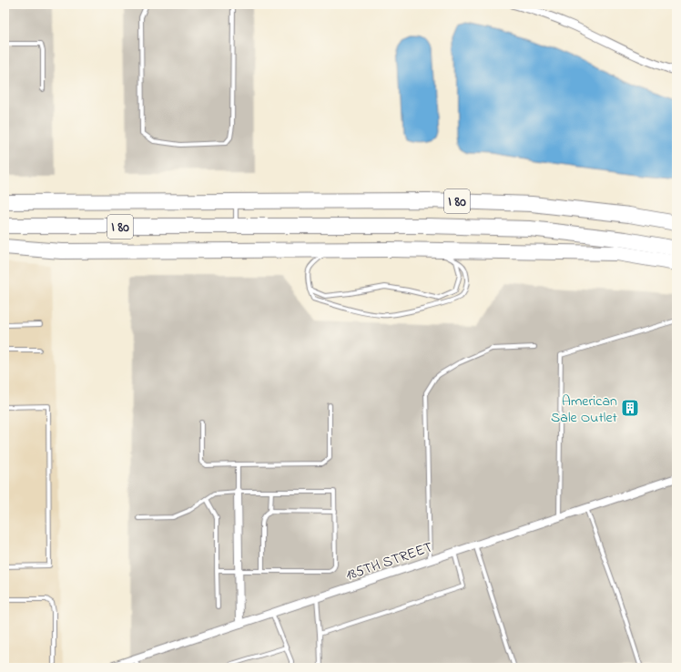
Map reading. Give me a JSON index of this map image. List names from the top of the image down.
{
  "streets": {
    "highway": ["I 80"],
    "street": ["185TH STREET"]
  },
  "places": {
    "building": ["American Sale Outlet"]
  }
}
